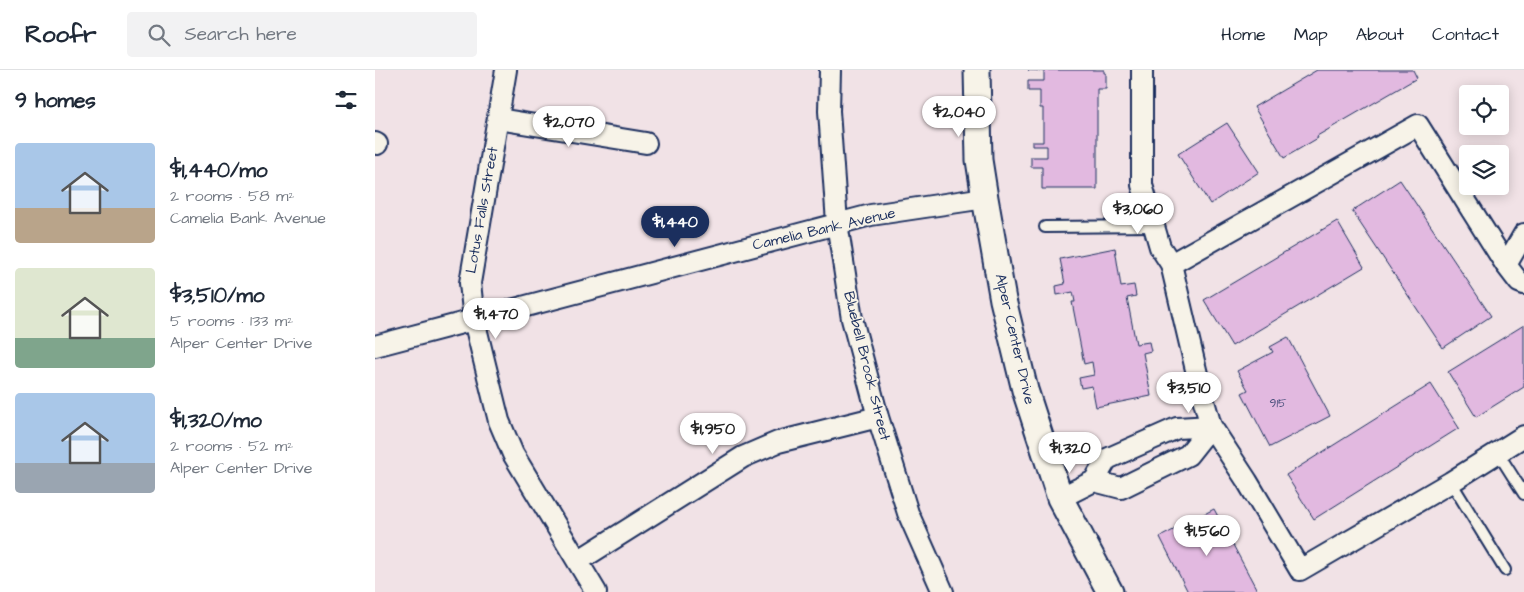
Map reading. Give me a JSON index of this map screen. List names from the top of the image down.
{
  "streets": {
    "street": [
      "Lotus Falls Street",
      "Camelia Bank Avenue",
      "Alper Center Drive",
      "Bluebell Brook Street"
    ]
  },
  "crossings": [
    ["Lotus Falls Street", "Camelia Bank Avenue"],
    ["Camelia Bank Avenue", "Alper Center Drive"],
    ["Camelia Bank Avenue", "Bluebell Brook Street"]
  ],
  "house_numbers": ["915"],
  "page": {
    "header": "Roofr",
    "search": "Search here",
    "nav": [
      "Home",
      "Map",
      "About",
      "Contact"
    ],
    "heading": "9 homes",
    "price": [
      "$2,040",
      "$2,070",
      "$3,060",
      "$1,440",
      "$1,470",
      "$3,510",
      "$1,950",
      "$1,320",
      "$1,560"
    ],
    "list": [
      {
        "name": "$1,440/mo",
        "note": "2 rooms · 58 m² · Camelia Bank Avenue"
      },
      {
        "name": "$3,510/mo",
        "note": "5 rooms · 133 m² · Alper Center Drive"
      },
      {
        "name": "$1,320/mo",
        "note": "2 rooms · 52 m² · Alper Center Drive"
      }
    ]
  }
}
